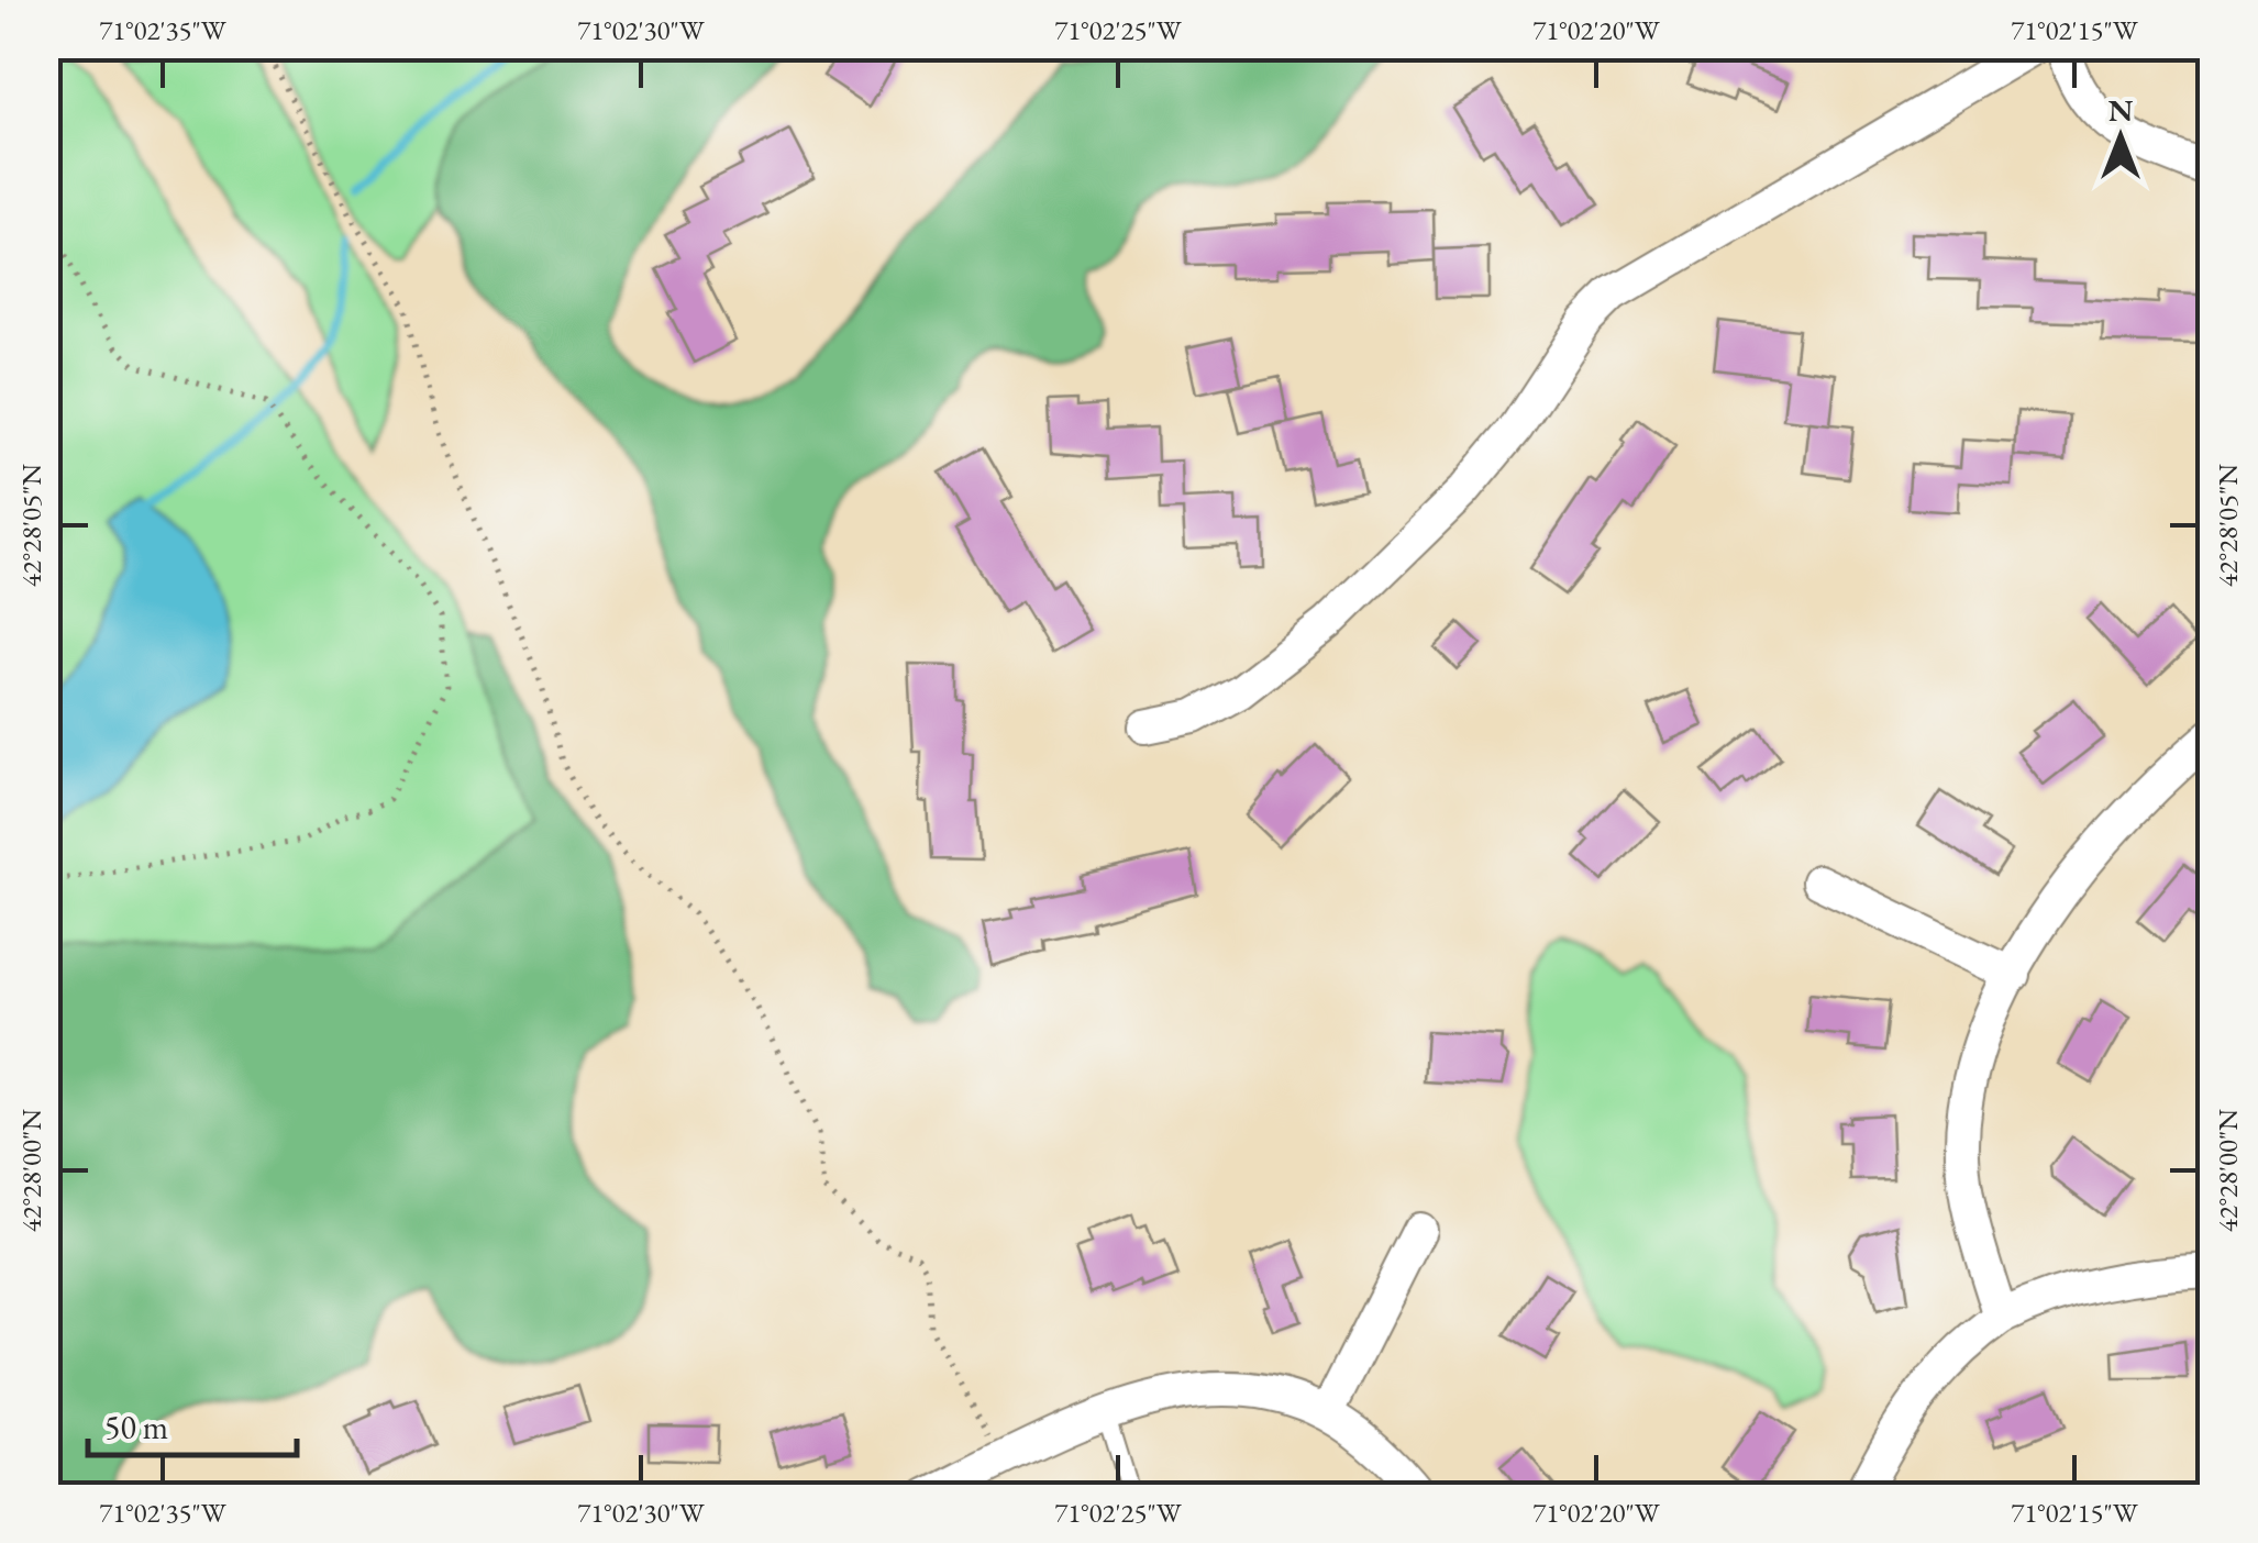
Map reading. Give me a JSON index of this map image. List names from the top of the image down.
{
  "scale_bar": "50 m",
  "north": "top",
  "coordinates": [
    "71°02'35\"W",
    "71°02'30\"W",
    "71°02'25\"W",
    "71°02'20\"W",
    "71°02'15\"W",
    "42°28'05\"N",
    "42°28'00\"N"
  ]
}
